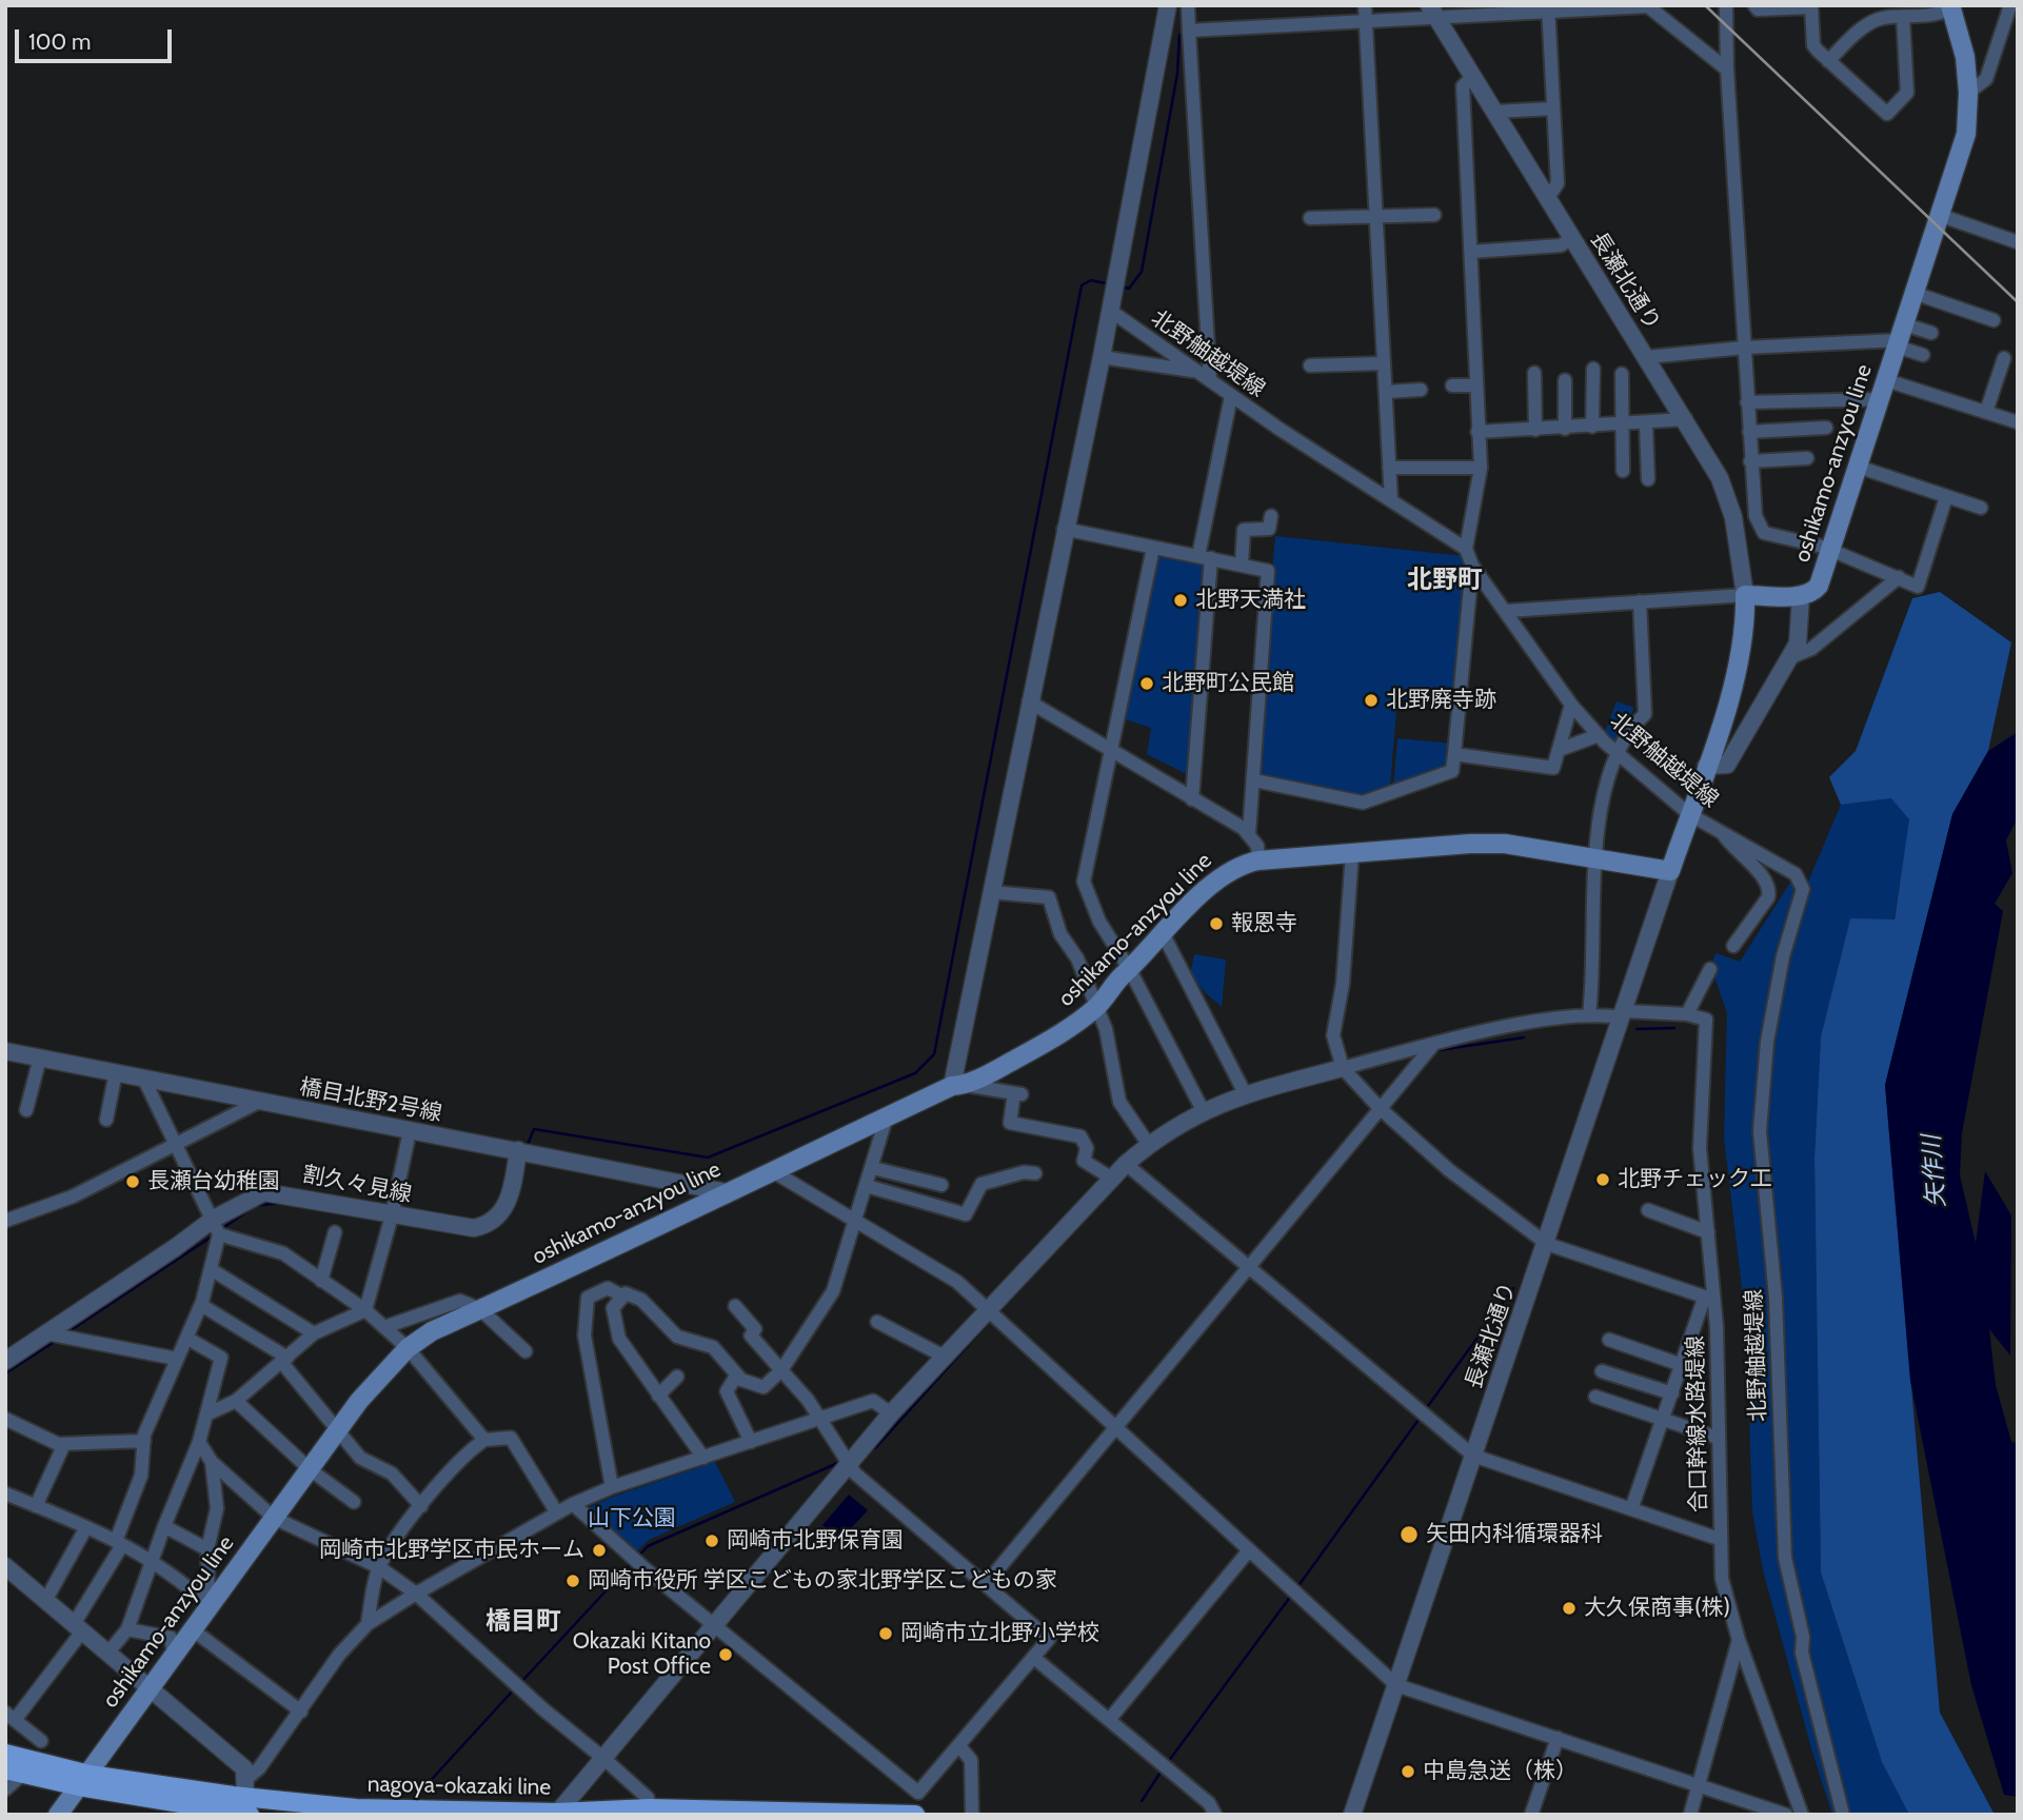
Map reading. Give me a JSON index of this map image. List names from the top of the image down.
{
  "streets": {
    "main road": ["oshikamo-anzyou line", "nagoya-okazaki line"],
    "street": [
      "長瀬北通り",
      "北野舳越堤線",
      "橋目北野2号線",
      "割久々見線",
      "合口幹線水路堤線"
    ]
  },
  "crossings": [
    ["長瀬北通り", "oshikamo-anzyou line"],
    ["oshikamo-anzyou line", "橋目北野2号線"],
    ["oshikamo-anzyou line", "nagoya-okazaki line"],
    ["橋目北野2号線", "割久々見線"]
  ],
  "districts": ["北野町", "橋目町"],
  "water": ["矢作川"],
  "parks": ["山下公園"],
  "places": [
    "北野天満社",
    "北野町公民館",
    "北野廃寺跡",
    "報恩寺",
    "北野チェック工",
    "長瀬台幼稚園",
    "矢田内科循環器科",
    "岡崎市北野保育園",
    "岡崎市北野学区市民ホーム",
    "岡崎市役所 学区こどもの家北野学区こどもの家",
    "大久保商事(株)",
    "岡崎市立北野小学校",
    "Okazaki Kitano Post Office",
    "中島急送（株）"
  ],
  "scale_bar": "100 m"
}
